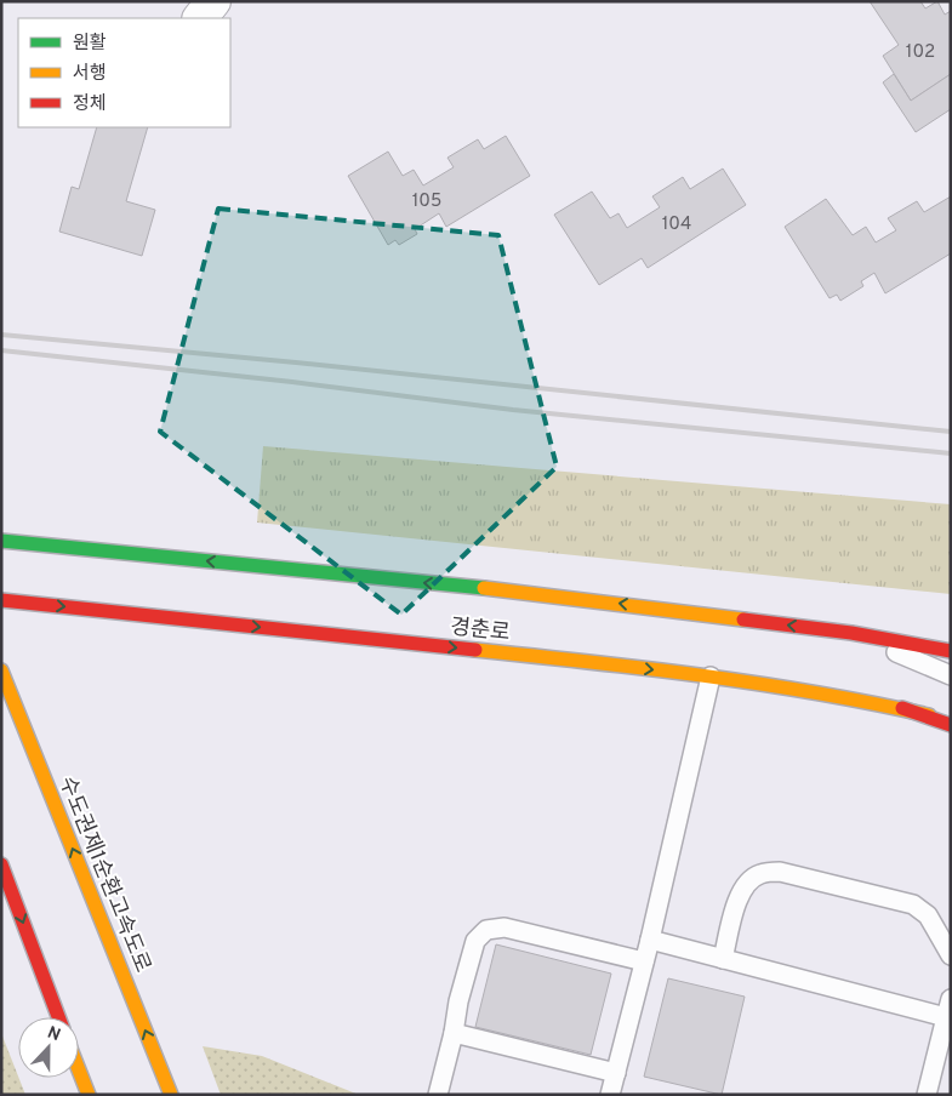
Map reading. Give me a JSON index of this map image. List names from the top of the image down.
{
  "streets": {
    "main road": ["경춘로", "수도권제1순환고속도로"]
  },
  "house_numbers": ["102", "105", "104"],
  "legend": ["원활", "서행", "정체"],
  "north": "top"
}
